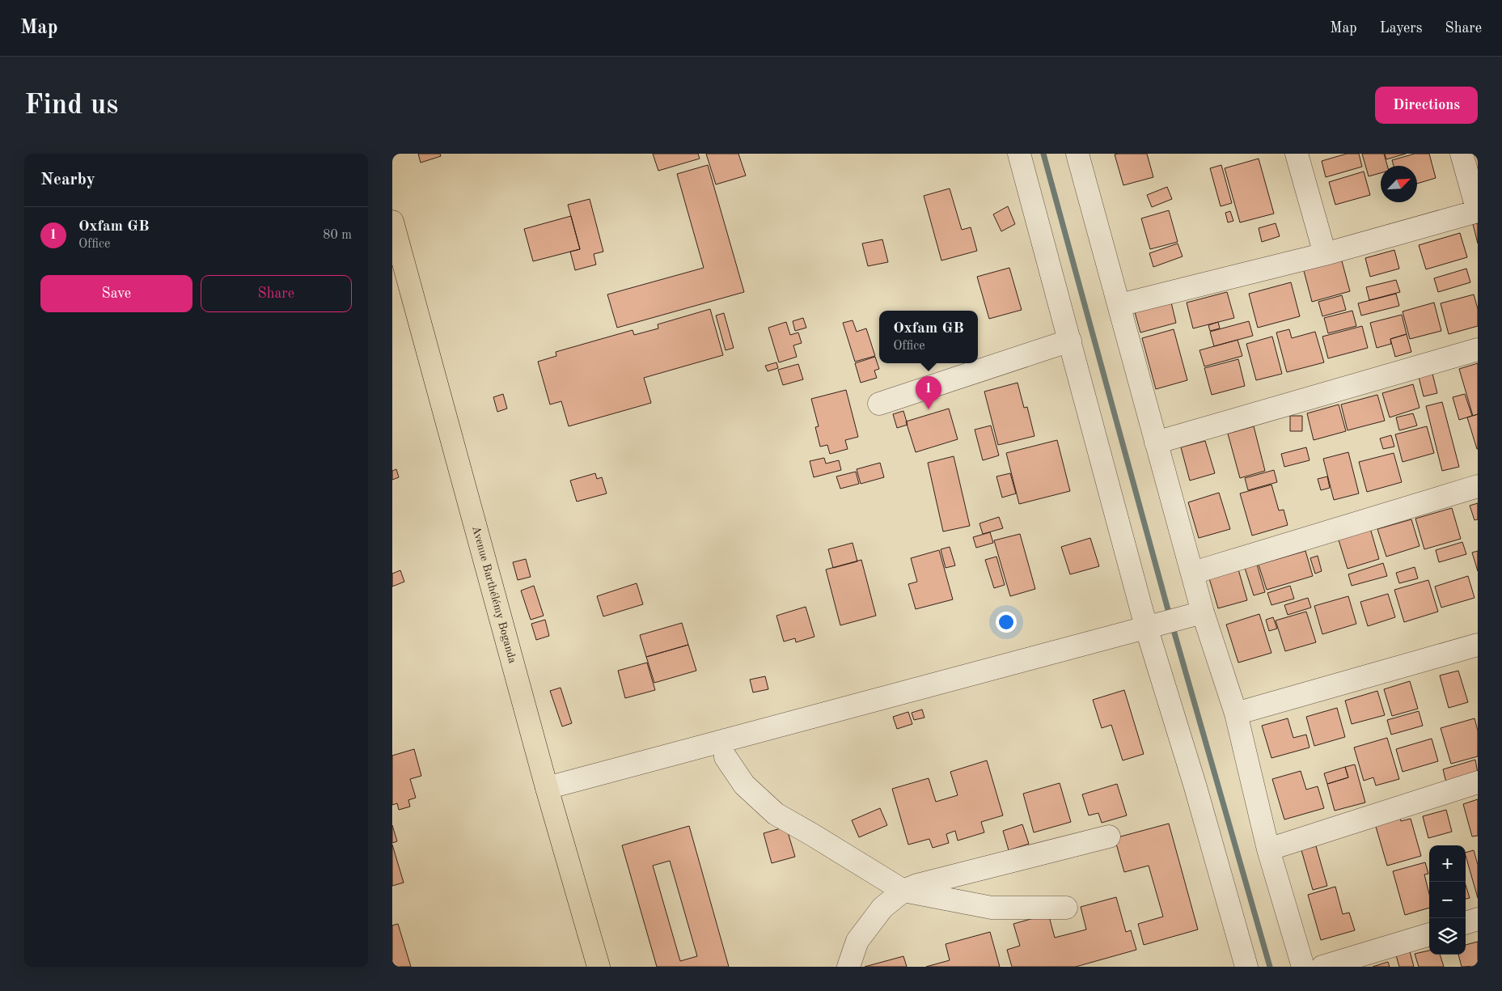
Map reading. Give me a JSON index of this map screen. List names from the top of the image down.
{
  "streets": {
    "main road": ["Avenue Barthélémy Boganda"]
  },
  "north": "top right",
  "page": {
    "header": "Map",
    "nav": ["Map", "Layers", "Share"],
    "buttons": [
      "Directions",
      ["Save", "Share"]
    ],
    "title": "Find us",
    "heading": "Nearby",
    "list": [
      {
        "mark": "1",
        "name": "Oxfam GB",
        "note": "Office",
        "value": "80 m"
      }
    ],
    "popup": ["Oxfam GB", "Office"],
    "pins": "1",
    "map_buttons": ["+", "−"]
  }
}
